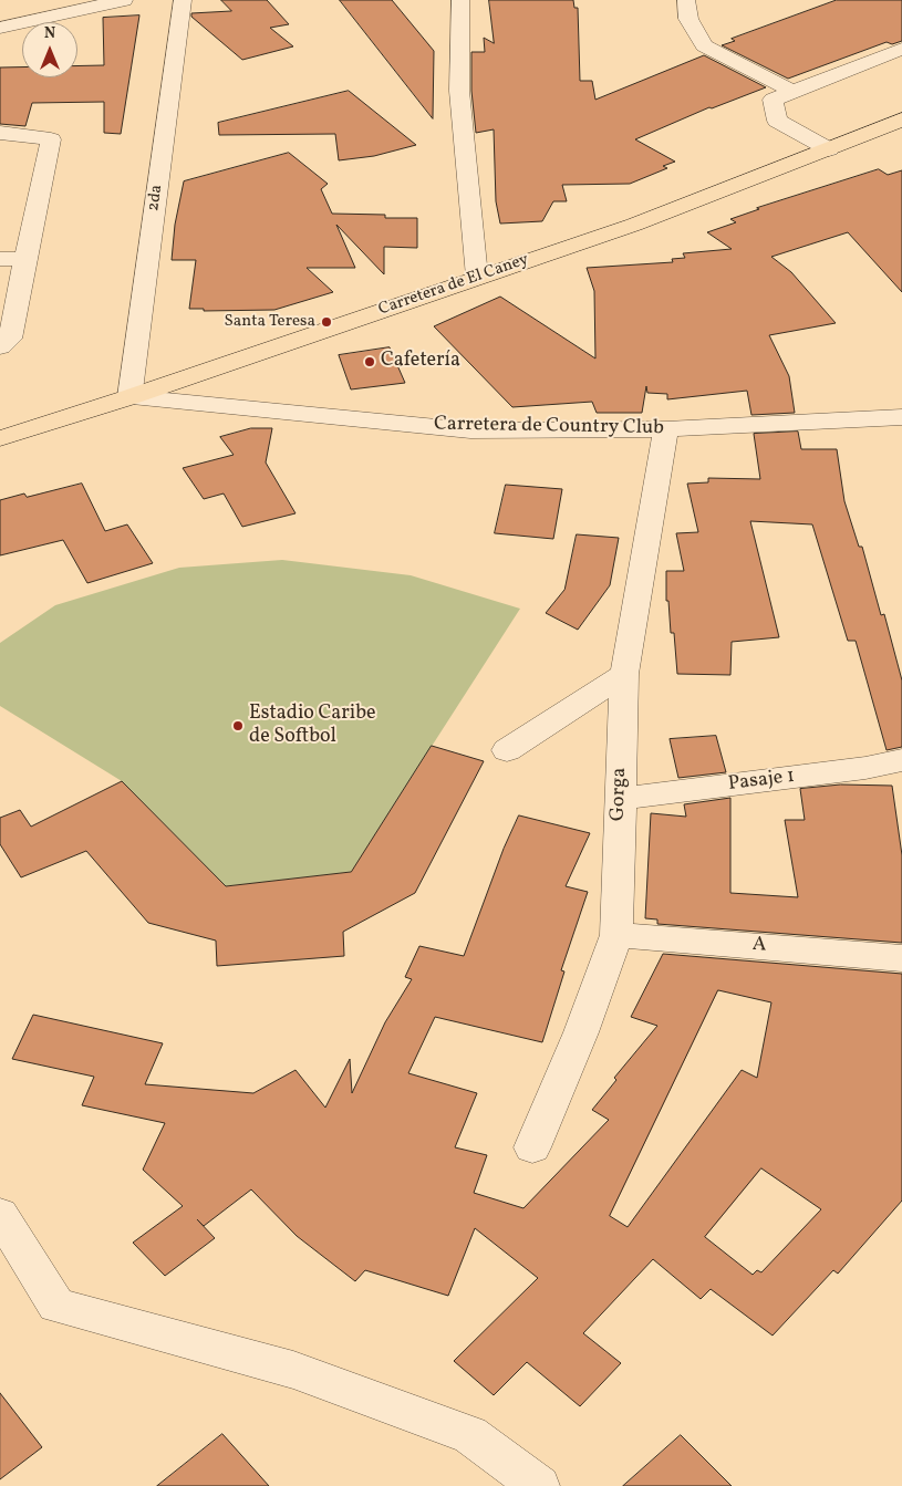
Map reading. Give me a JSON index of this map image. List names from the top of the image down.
{
  "streets": {
    "main road": ["Carretera de El Caney"],
    "street": [
      "2da",
      "Carretera de Country Club",
      "Pasaje 1",
      "Gorga",
      "A"
    ]
  },
  "crossings": [
    ["2da", "Carretera de El Caney"],
    ["2da", "Carretera de Country Club"],
    ["Carretera de El Caney", "Carretera de Country Club"],
    ["Carretera de Country Club", "Gorga"],
    ["Pasaje 1", "Gorga"],
    ["Gorga", "A"]
  ],
  "places": ["Santa Teresa", "Cafetería", "Estadio Caribe de Softbol"],
  "north": "top"
}
